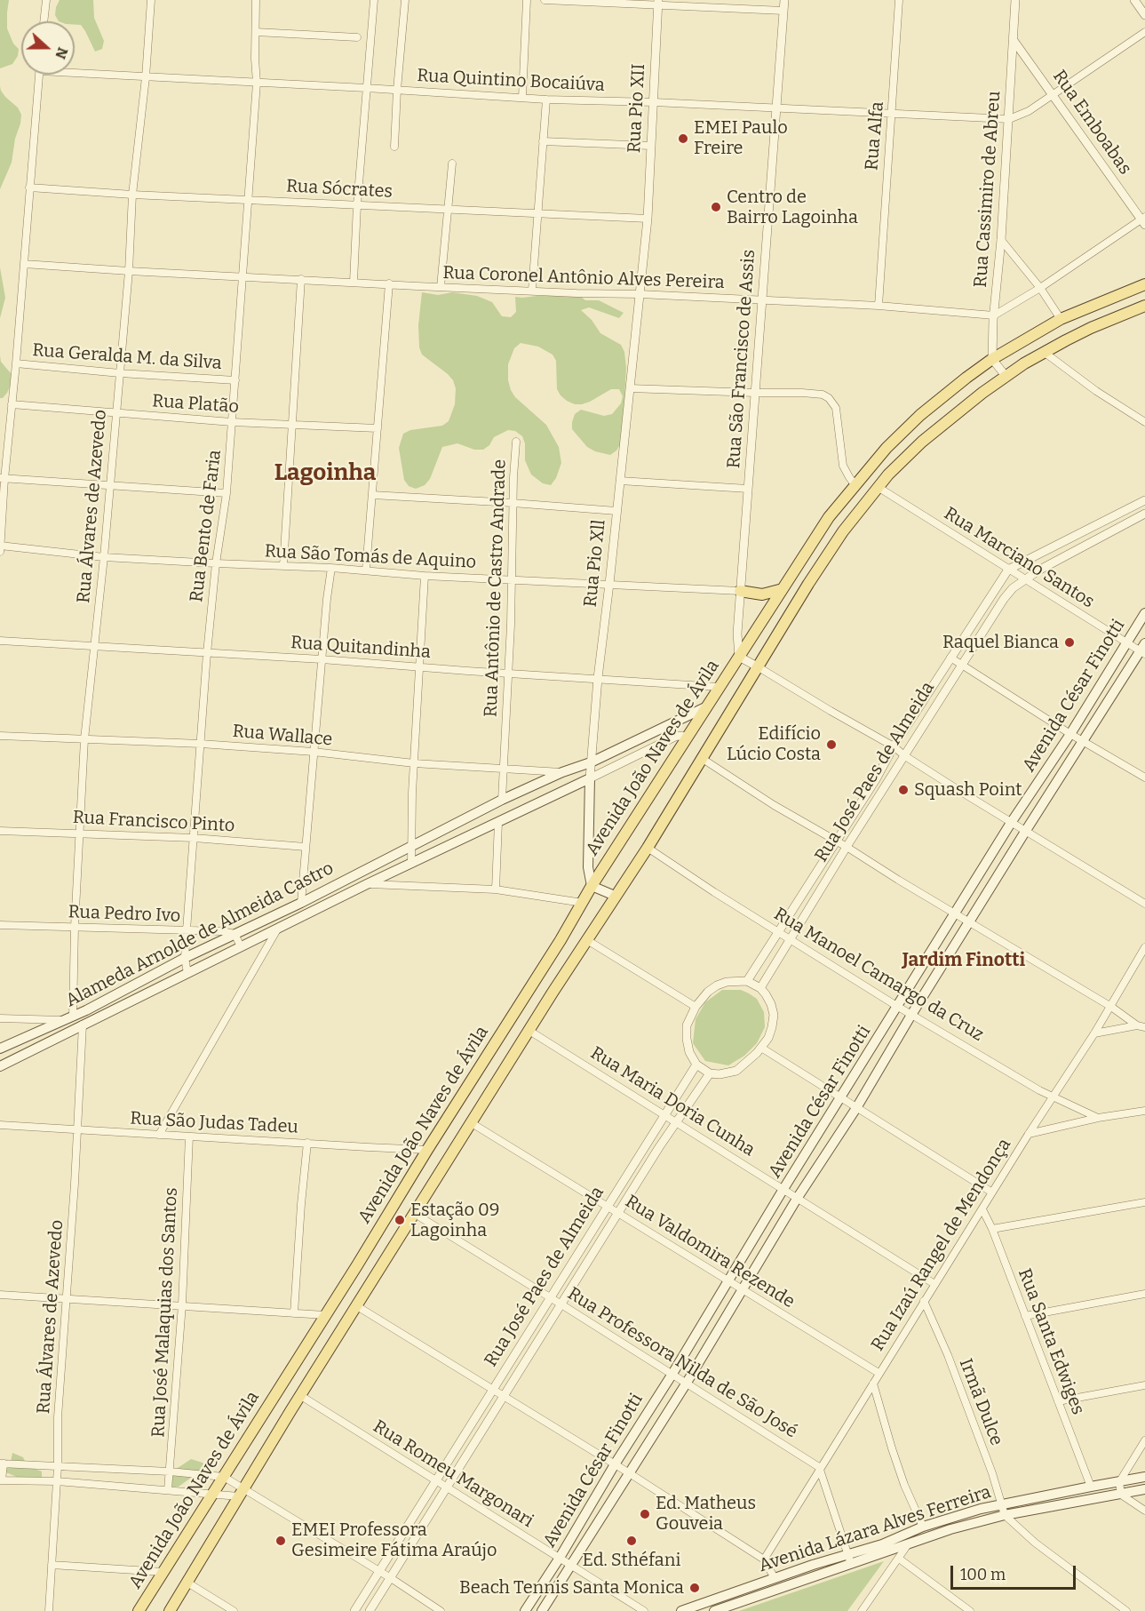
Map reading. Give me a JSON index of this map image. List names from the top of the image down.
{
  "streets": {
    "main road": [
      "Rua Pio Xll",
      "Avenida César Finotti",
      "Avenida João Naves de Ávila",
      "Alameda Arnolde de Almeida Castro",
      "Avenida Lázara Alves Ferreira"
    ],
    "street": [
      "Rua Quintino Bocaiúva",
      "Rua Pio XII",
      "Rua Emboabas",
      "Rua Alfa",
      "Rua Sócrates",
      "Rua Cassimiro de Abreu",
      "Rua Coronel Antônio Alves Pereira",
      "Rua Geralda M. da Silva",
      "Rua São Francisco de Assis",
      "Rua Platão",
      "Rua Álvares de Azevedo",
      "Rua Bento de Faria",
      "Rua São Tomás de Aquino",
      "Rua Marciano Santos",
      "Rua Antônio de Castro Andrade",
      "Rua Quitandinha",
      "Rua Wallace",
      "Rua José Paes de Almeida",
      "Rua Francisco Pinto",
      "Rua Pedro Ivo",
      "Rua Manoel Camargo da Cruz",
      "Rua Maria Doria Cunha",
      "Rua São Judas Tadeu",
      "Rua Izaú Rangel de Mendonça",
      "Rua Valdomira Rezende",
      "Rua José Malaquias dos Santos",
      "Rua Santa Edwiges",
      "Rua Professora Nilda de São José",
      "Irmã Dulce",
      "Rua Romeu Margonari"
    ]
  },
  "crossings": [
    ["Rua Quintino Bocaiúva", "Rua Pio XII"],
    ["Rua Quintino Bocaiúva", "Rua Emboabas"],
    ["Rua Quintino Bocaiúva", "Rua Alfa"],
    ["Rua Quintino Bocaiúva", "Rua Cassimiro de Abreu"],
    ["Rua Quintino Bocaiúva", "Rua São Francisco de Assis"],
    ["Rua Quintino Bocaiúva", "Rua Álvares de Azevedo"],
    ["Rua Quintino Bocaiúva", "Rua Bento de Faria"],
    ["Rua Pio XII", "Rua Sócrates"],
    ["Rua Pio XII", "Rua Pio Xll"],
    ["Rua Emboabas", "Rua Cassimiro de Abreu"],
    ["Rua Alfa", "Rua Coronel Antônio Alves Pereira"],
    ["Rua Sócrates", "Rua Álvares de Azevedo"],
    ["Rua Sócrates", "Rua Bento de Faria"],
    ["Rua Sócrates", "Rua Pio Xll"],
    ["Rua Cassimiro de Abreu", "Rua Coronel Antônio Alves Pereira"],
    ["Rua Cassimiro de Abreu", "Avenida João Naves de Ávila"],
    ["Rua Coronel Antônio Alves Pereira", "Rua São Francisco de Assis"],
    ["Rua Coronel Antônio Alves Pereira", "Rua Álvares de Azevedo"],
    ["Rua Coronel Antônio Alves Pereira", "Rua Bento de Faria"],
    ["Rua Coronel Antônio Alves Pereira", "Rua Pio Xll"],
    ["Rua Geralda M. da Silva", "Rua Álvares de Azevedo"],
    ["Rua Geralda M. da Silva", "Rua Bento de Faria"],
    ["Rua São Francisco de Assis", "Rua São Tomás de Aquino"],
    ["Rua São Francisco de Assis", "Avenida João Naves de Ávila"],
    ["Rua Platão", "Rua Álvares de Azevedo"],
    ["Rua Platão", "Rua Bento de Faria"],
    ["Rua Álvares de Azevedo", "Rua São Tomás de Aquino"],
    ["Rua Álvares de Azevedo", "Rua Quitandinha"],
    ["Rua Álvares de Azevedo", "Rua Wallace"],
    ["Rua Álvares de Azevedo", "Rua Francisco Pinto"],
    ["Rua Álvares de Azevedo", "Rua Pedro Ivo"],
    ["Rua Álvares de Azevedo", "Alameda Arnolde de Almeida Castro"],
    ["Rua Álvares de Azevedo", "Rua São Judas Tadeu"],
    ["Rua Bento de Faria", "Rua São Tomás de Aquino"],
    ["Rua Bento de Faria", "Rua Quitandinha"],
    ["Rua Bento de Faria", "Rua Wallace"],
    ["Rua Bento de Faria", "Rua Francisco Pinto"],
    ["Rua Bento de Faria", "Rua Pedro Ivo"],
    ["Rua Bento de Faria", "Alameda Arnolde de Almeida Castro"],
    ["Rua São Tomás de Aquino", "Rua Pio Xll"],
    ["Rua São Tomás de Aquino", "Rua Antônio de Castro Andrade"],
    ["Rua Marciano Santos", "Avenida César Finotti"],
    ["Rua Marciano Santos", "Rua José Paes de Almeida"],
    ["Rua Pio Xll", "Rua Quitandinha"],
    ["Rua Pio Xll", "Avenida João Naves de Ávila"],
    ["Rua Pio Xll", "Alameda Arnolde de Almeida Castro"],
    ["Rua Antônio de Castro Andrade", "Rua Quitandinha"],
    ["Rua Antônio de Castro Andrade", "Rua Wallace"],
    ["Rua Antônio de Castro Andrade", "Alameda Arnolde de Almeida Castro"],
    ["Rua Quitandinha", "Avenida João Naves de Ávila"],
    ["Avenida César Finotti", "Rua Manoel Camargo da Cruz"],
    ["Avenida César Finotti", "Rua Maria Doria Cunha"],
    ["Avenida César Finotti", "Rua Valdomira Rezende"],
    ["Avenida César Finotti", "Rua Professora Nilda de São José"],
    ["Avenida César Finotti", "Rua Romeu Margonari"],
    ["Rua Wallace", "Alameda Arnolde de Almeida Castro"],
    ["Avenida João Naves de Ávila", "Alameda Arnolde de Almeida Castro"],
    ["Avenida João Naves de Ávila", "Rua São Judas Tadeu"],
    ["Rua José Paes de Almeida", "Rua Manoel Camargo da Cruz"],
    ["Rua José Paes de Almeida", "Rua Maria Doria Cunha"],
    ["Rua José Paes de Almeida", "Rua Valdomira Rezende"],
    ["Rua José Paes de Almeida", "Rua Professora Nilda de São José"],
    ["Rua José Paes de Almeida", "Rua Romeu Margonari"],
    ["Rua Pedro Ivo", "Alameda Arnolde de Almeida Castro"],
    ["Rua Manoel Camargo da Cruz", "Rua Izaú Rangel de Mendonça"],
    ["Rua Maria Doria Cunha", "Rua Izaú Rangel de Mendonça"],
    ["Rua São Judas Tadeu", "Rua José Malaquias dos Santos"],
    ["Rua Izaú Rangel de Mendonça", "Rua Valdomira Rezende"],
    ["Rua Izaú Rangel de Mendonça", "Rua Santa Edwiges"],
    ["Rua Izaú Rangel de Mendonça", "Rua Professora Nilda de São José"],
    ["Rua Izaú Rangel de Mendonça", "Irmã Dulce"],
    ["Rua Santa Edwiges", "Avenida Lázara Alves Ferreira"],
    ["Irmã Dulce", "Avenida Lázara Alves Ferreira"]
  ],
  "districts": ["Lagoinha", "Jardim Finotti"],
  "places": [
    "EMEI Paulo Freire",
    "Centro de Bairro Lagoinha",
    "Raquel Bianca",
    "Edifício Lúcio Costa",
    "Squash Point",
    "Estação 09 Lagoinha",
    "Ed. Matheus Gouveia",
    "EMEI Professora Gesimeire Fátima Araújo",
    "Ed. Sthéfani",
    "Beach Tennis Santa Monica"
  ],
  "scale_bar": "100 m",
  "north": "right"
}
